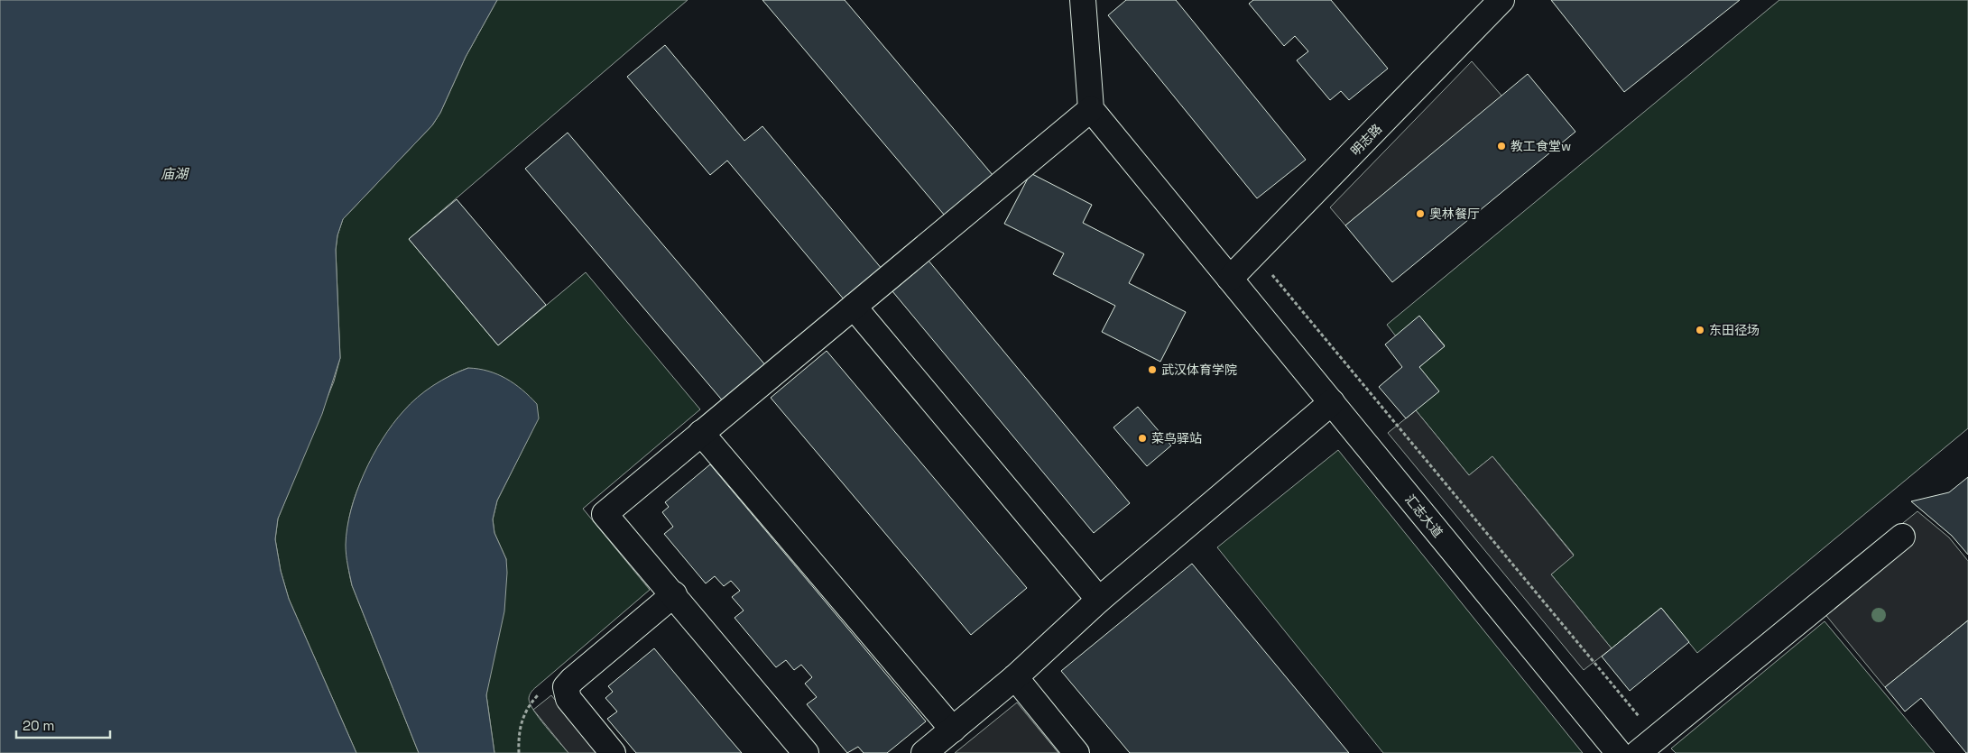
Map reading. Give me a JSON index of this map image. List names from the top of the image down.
{
  "streets": {
    "street": ["明志路", "汇志大道"]
  },
  "crossings": [
    ["明志路", "汇志大道"]
  ],
  "water": ["庙湖"],
  "places": [
    "教工食堂w",
    "奥林餐厅",
    "东田径场",
    "武汉体育学院",
    "菜鸟驿站"
  ],
  "scale_bar": "20 m"
}
